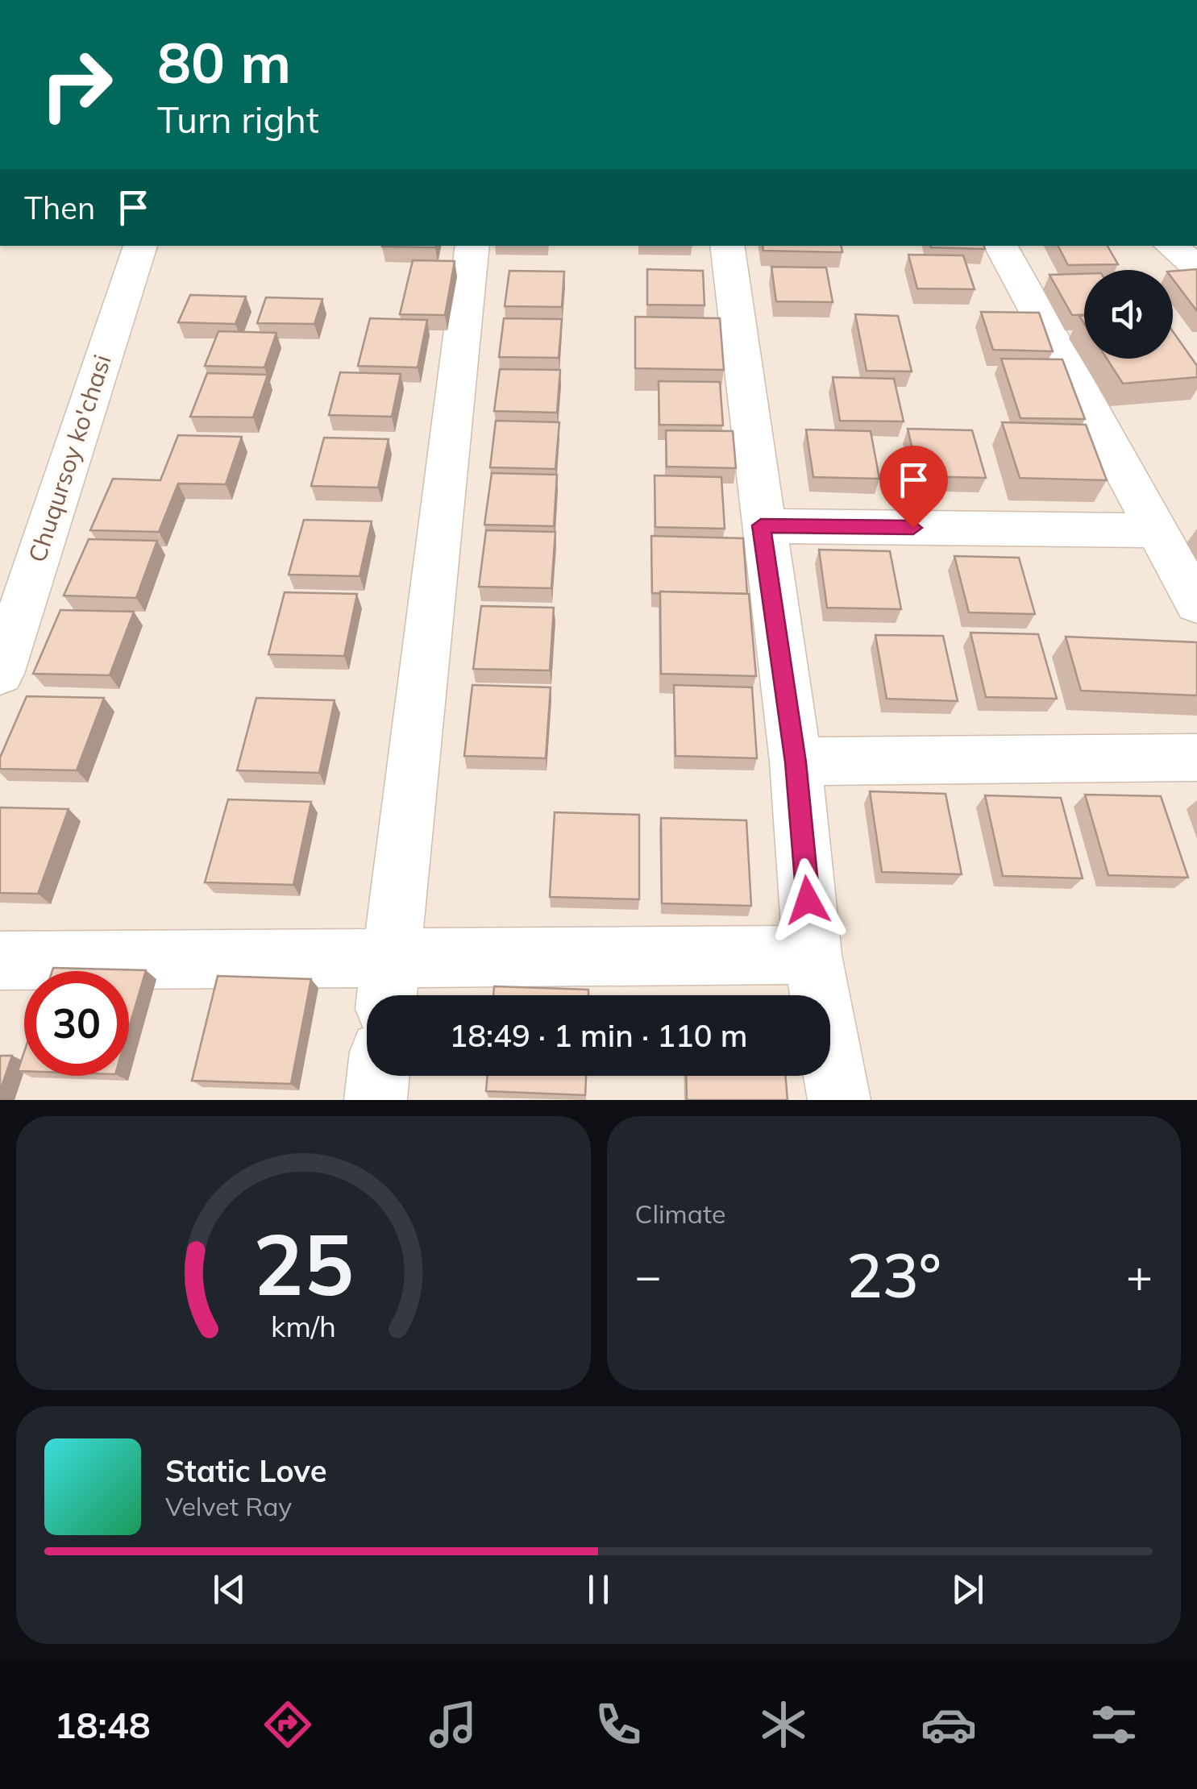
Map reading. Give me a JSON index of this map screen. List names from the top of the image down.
{
  "streets": {
    "street": ["Chuqursoy ko'chasi"]
  },
  "page": {
    "turn": ["80 m", "Turn right"],
    "then": "Then",
    "limit": "30",
    "trip": "18:49 · 1 min · 110 m",
    "tile": "Climate",
    "heat": ["−", "23°", "+"],
    "song": ["Static Love", "Velvet Ray"],
    "tabs": "18:48",
    "gauge": ["25", "km/h"]
  }
}
